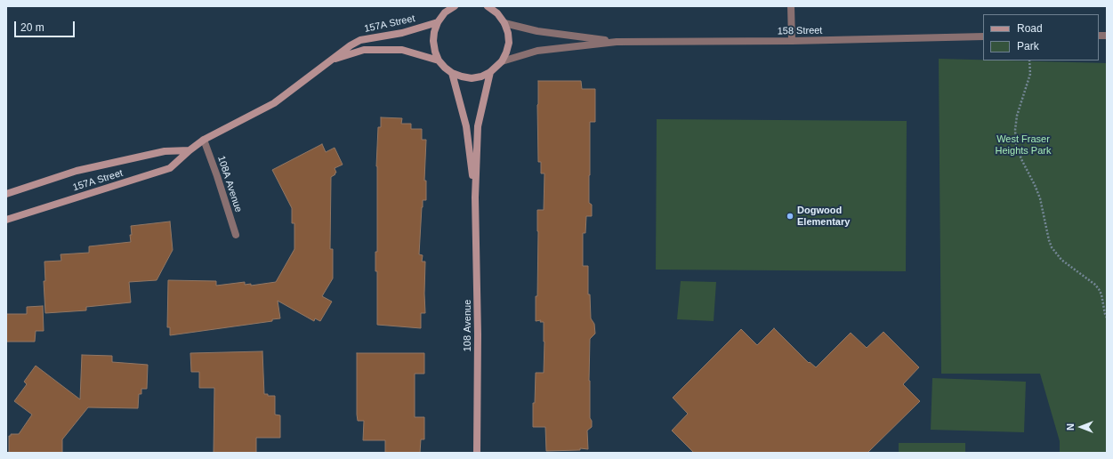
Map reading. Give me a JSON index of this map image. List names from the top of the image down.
{
  "streets": {
    "street": [
      "157A Street",
      "158 Street",
      "108A Avenue",
      "108 Avenue"
    ]
  },
  "crossings": [
    ["157A Street", "108A Avenue"]
  ],
  "parks": ["West Fraser Heights Park"],
  "places": ["Dogwood Elementary"],
  "legend": ["Road", "Park"],
  "scale_bar": "20 m",
  "north": "left"
}
